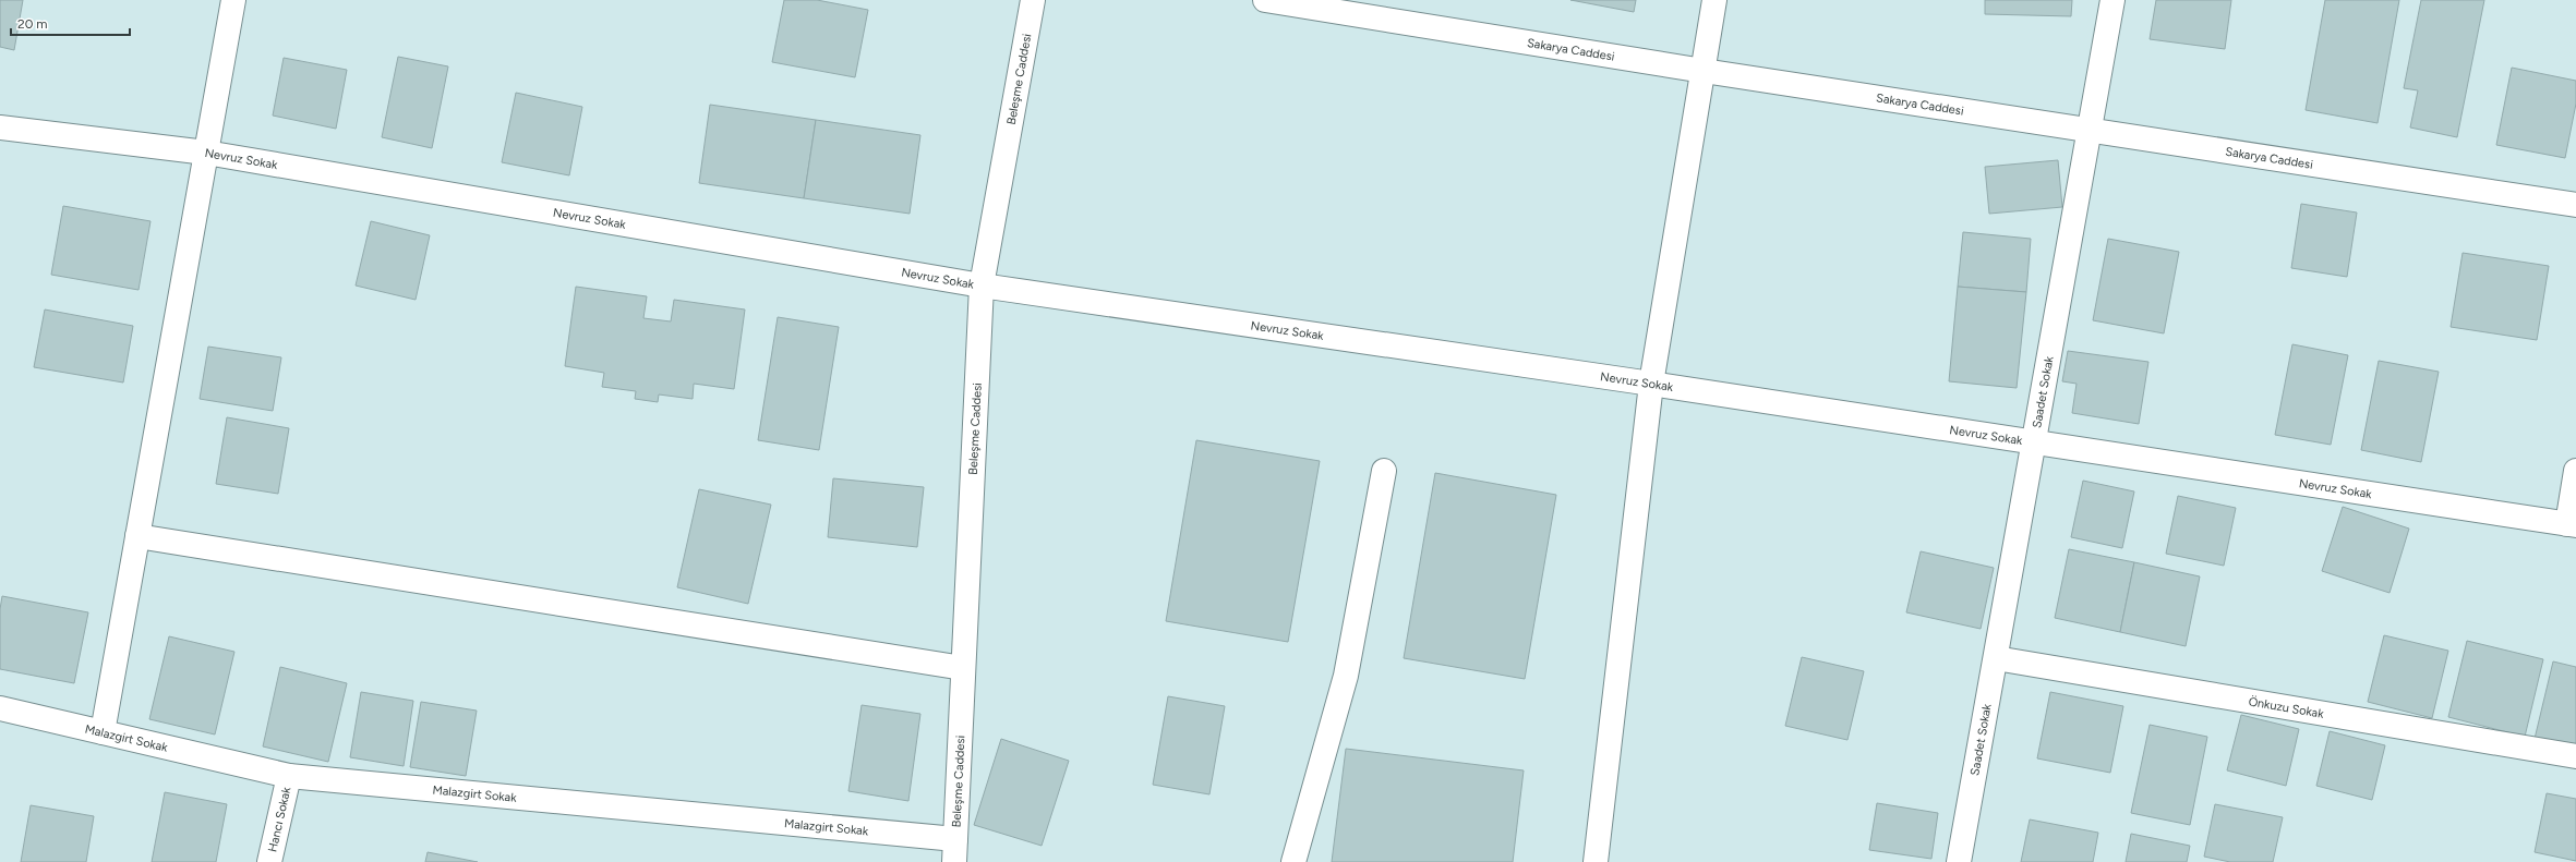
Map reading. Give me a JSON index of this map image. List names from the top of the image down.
{
  "streets": {
    "street": [
      "Sakarya Caddesi",
      "Beleşme Caddesi",
      "Nevruz Sokak",
      "Saadet Sokak",
      "Önkuzu Sokak",
      "Malazgirt Sokak",
      "Hancı Sokak"
    ]
  },
  "crossings": [
    ["Sakarya Caddesi", "Saadet Sokak"],
    ["Beleşme Caddesi", "Nevruz Sokak"],
    ["Beleşme Caddesi", "Malazgirt Sokak"],
    ["Nevruz Sokak", "Saadet Sokak"],
    ["Saadet Sokak", "Önkuzu Sokak"],
    ["Malazgirt Sokak", "Hancı Sokak"]
  ],
  "scale_bar": "20 m"
}
